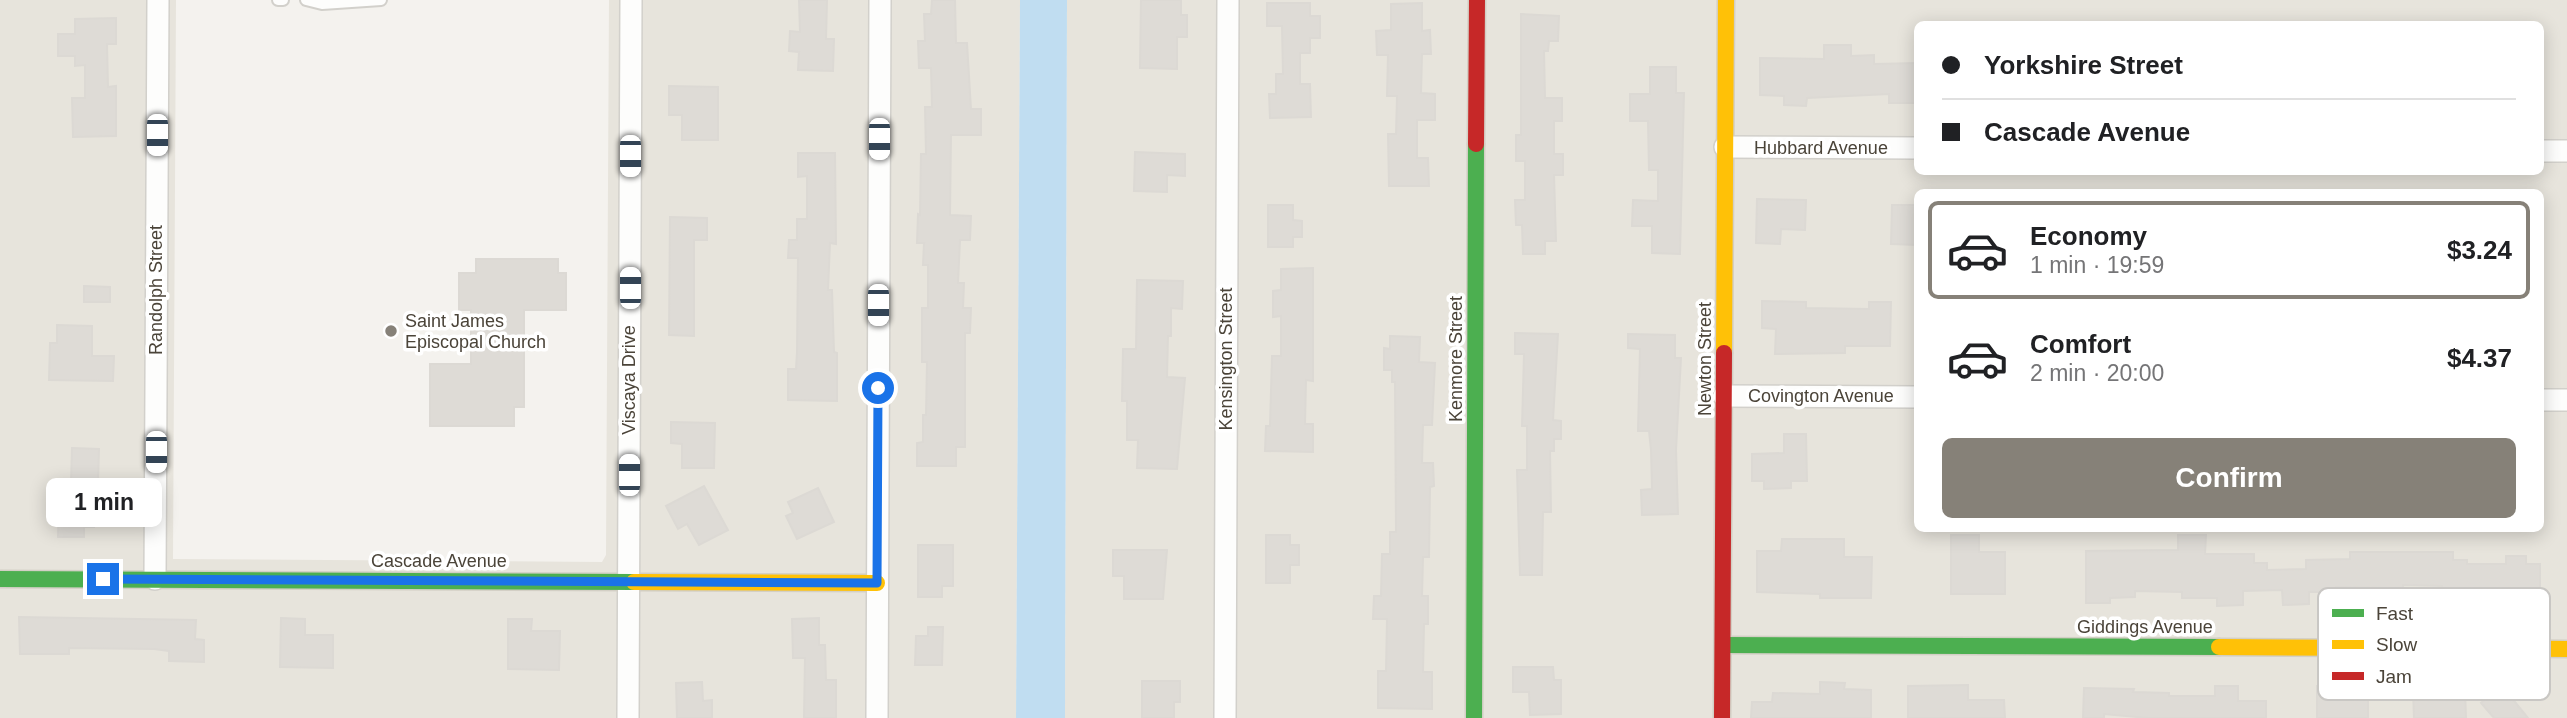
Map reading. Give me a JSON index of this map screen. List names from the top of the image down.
{
  "streets": {
    "street": [
      "Hubbard Avenue",
      "Randolph Street",
      "Kensington Street",
      "Kenmore Street",
      "Newton Street",
      "Viscaya Drive",
      "Covington Avenue",
      "Cascade Avenue",
      "Giddings Avenue"
    ]
  },
  "crossings": [
    ["Hubbard Avenue", "Newton Street"],
    ["Randolph Street", "Cascade Avenue"],
    ["Newton Street", "Covington Avenue"],
    ["Newton Street", "Giddings Avenue"],
    ["Viscaya Drive", "Cascade Avenue"]
  ],
  "places": ["Saint James Episcopal Church"],
  "legend": ["Fast", "Slow", "Jam"],
  "page": {
    "banner": ["Yorkshire Street", "Cascade Avenue"],
    "list": [
      {
        "name": "Economy",
        "note": "1 min · 19:59",
        "value": "$3.24"
      },
      {
        "name": "Comfort",
        "note": "2 min · 20:00",
        "value": "$4.37"
      }
    ],
    "buttons": "Confirm",
    "bubble": "1 min"
  }
}
